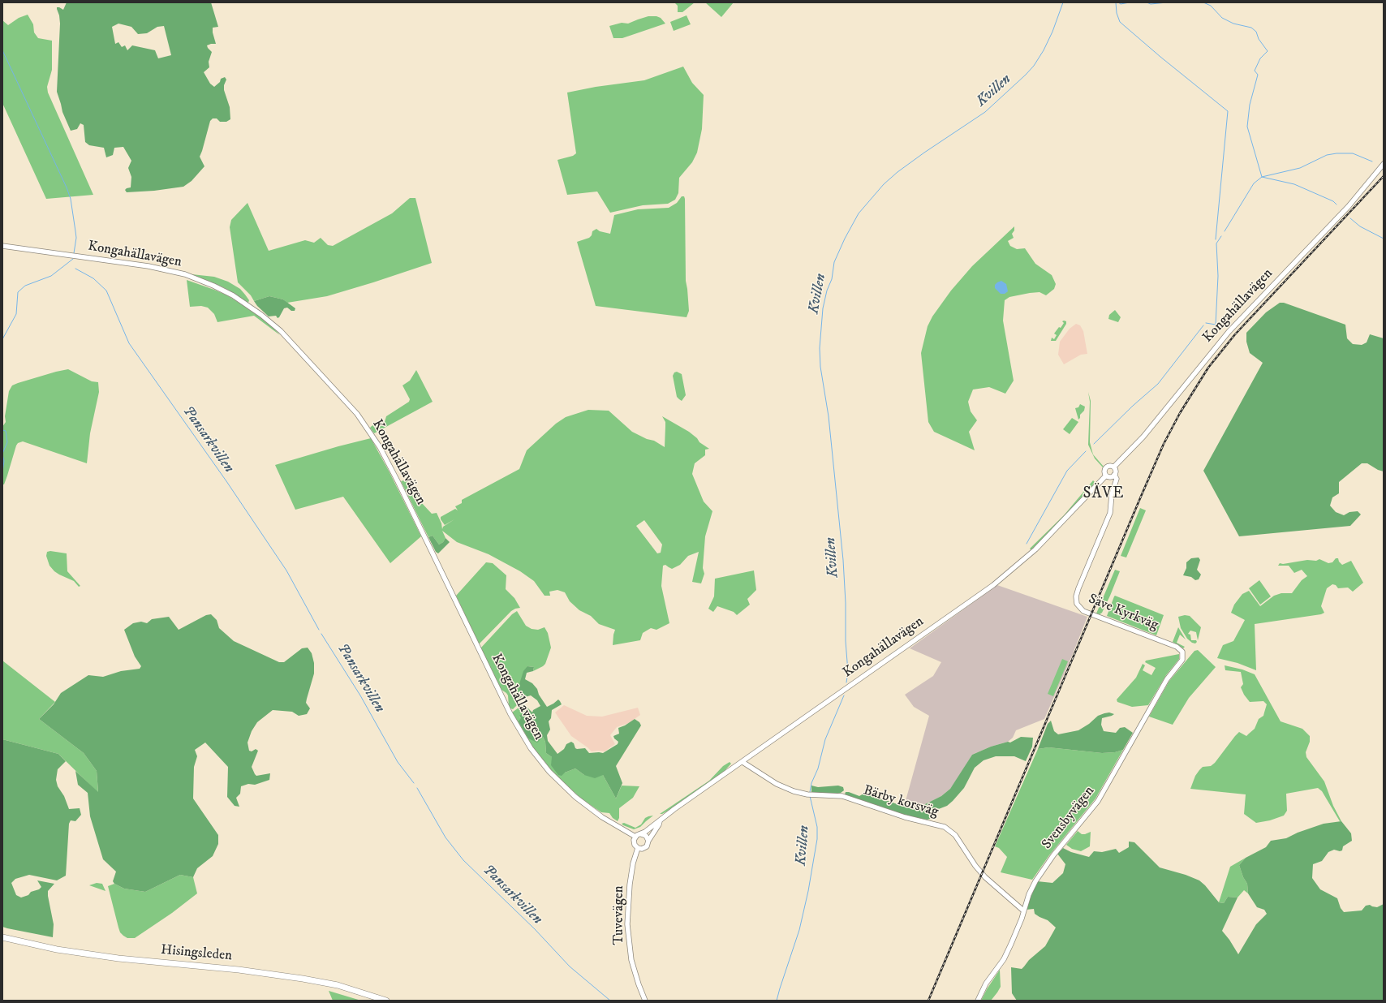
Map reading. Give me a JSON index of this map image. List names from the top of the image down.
{
  "streets": {
    "highway": ["Hisingsleden"],
    "street": [
      "Kongahällavägen",
      "Säve Kyrkväg",
      "Bärby korsväg",
      "Svensbyvägen",
      "Tuvevägen"
    ]
  },
  "crossings": [
    ["Kongahällavägen", "Säve Kyrkväg"],
    ["Kongahällavägen", "Bärby korsväg"],
    ["Kongahällavägen", "Tuvevägen"],
    ["Säve Kyrkväg", "Svensbyvägen"],
    ["Bärby korsväg", "Svensbyvägen"]
  ],
  "districts": ["SÄVE"],
  "water": ["Kvillen", "Pansarkvillen"]
}
